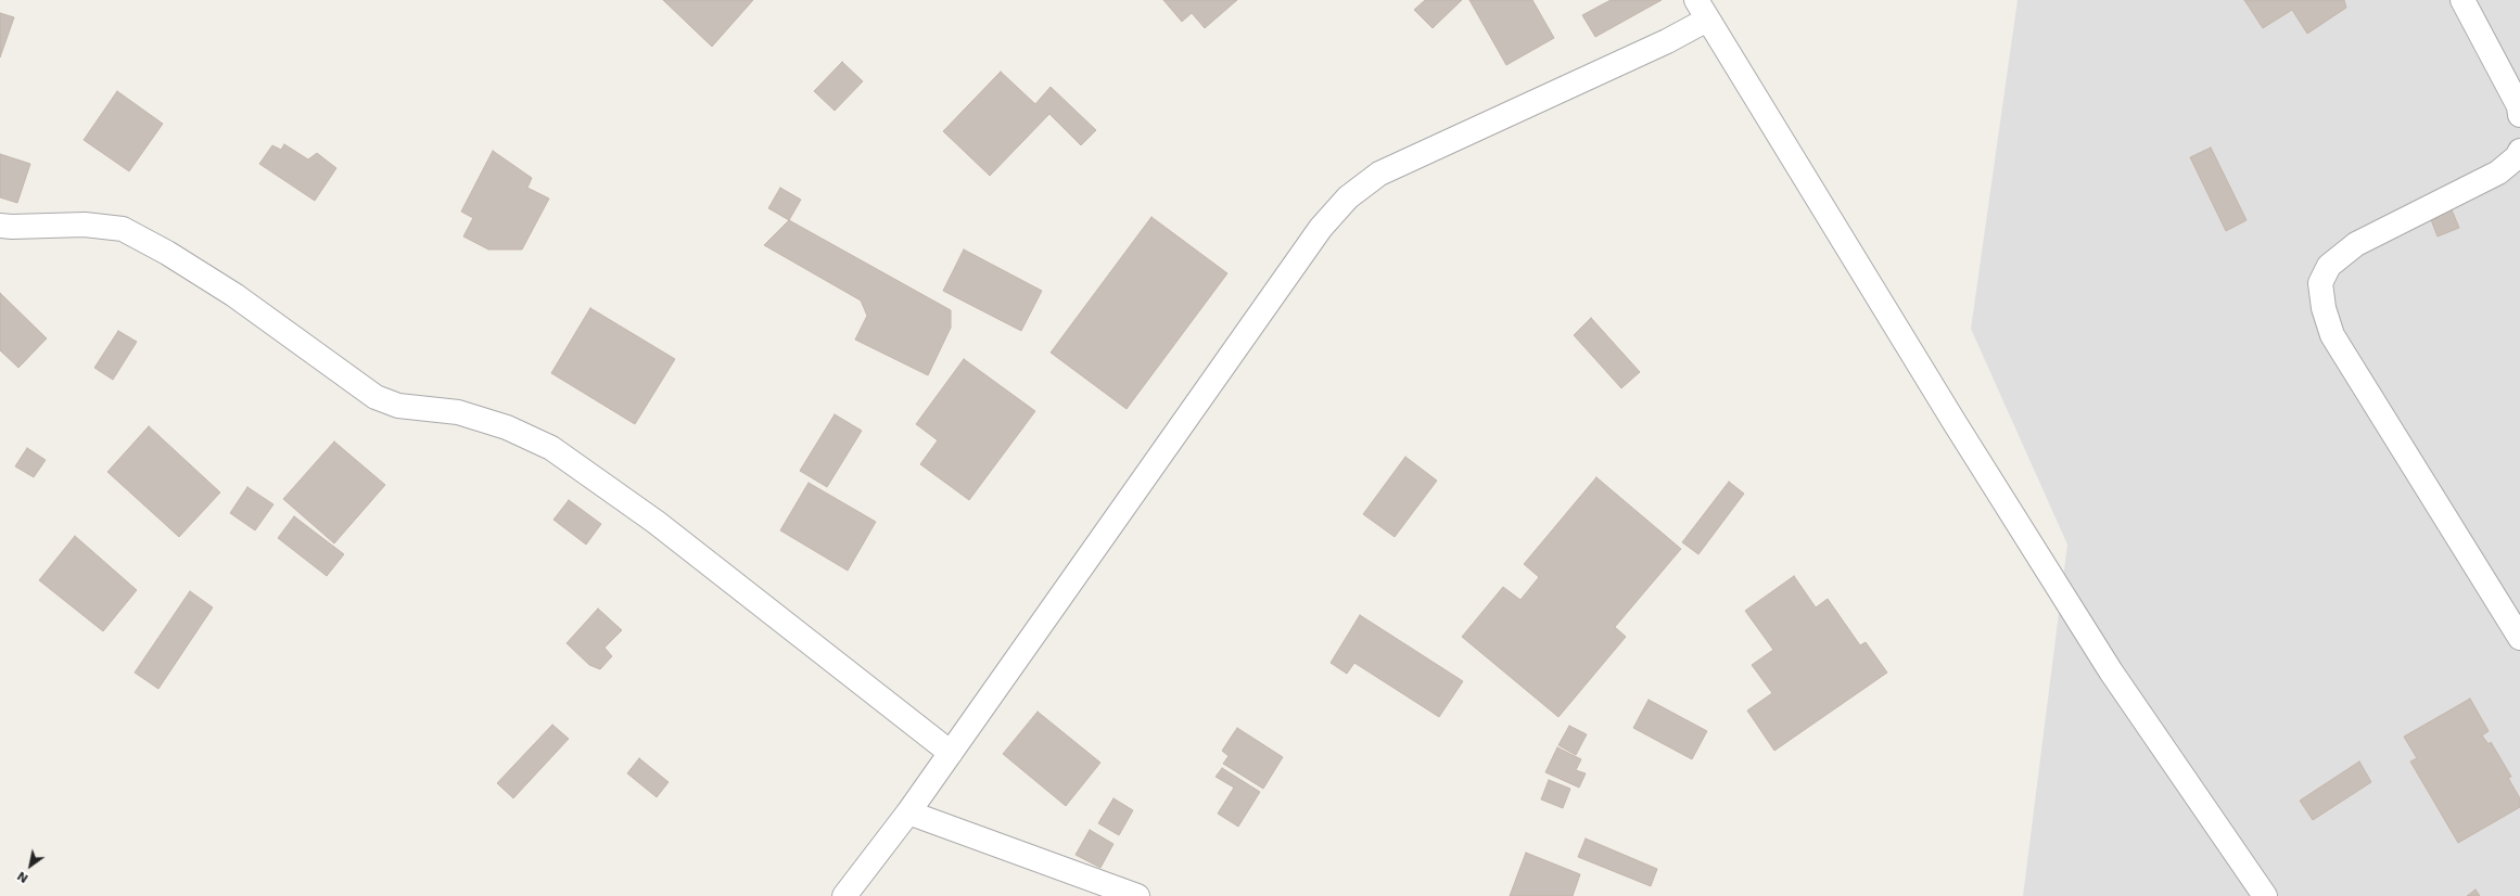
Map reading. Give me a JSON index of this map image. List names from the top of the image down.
{
  "north": "bottom left"
}
